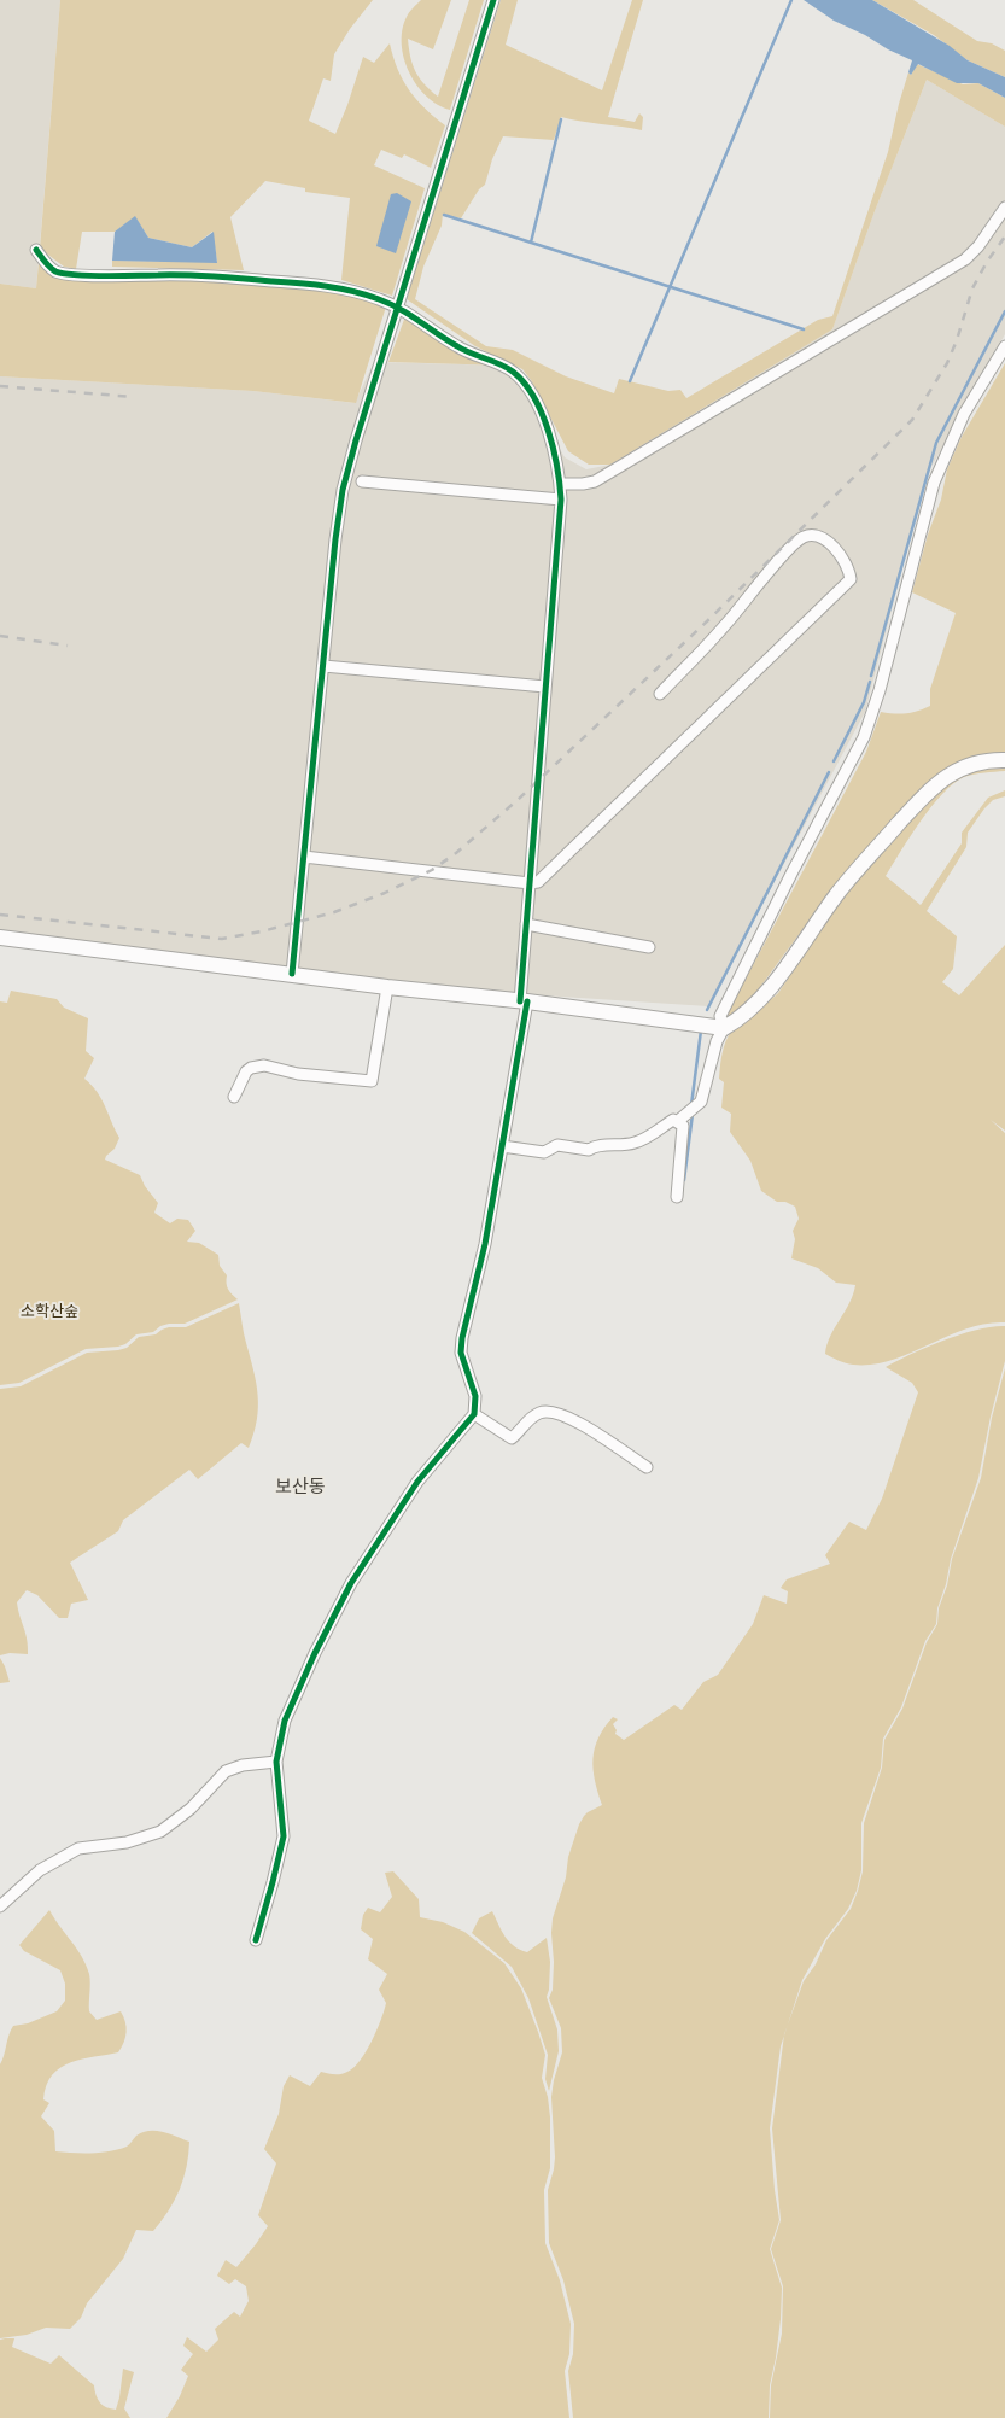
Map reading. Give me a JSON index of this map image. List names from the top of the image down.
{
  "districts": ["보산동"],
  "parks": ["소학산숲"]
}
